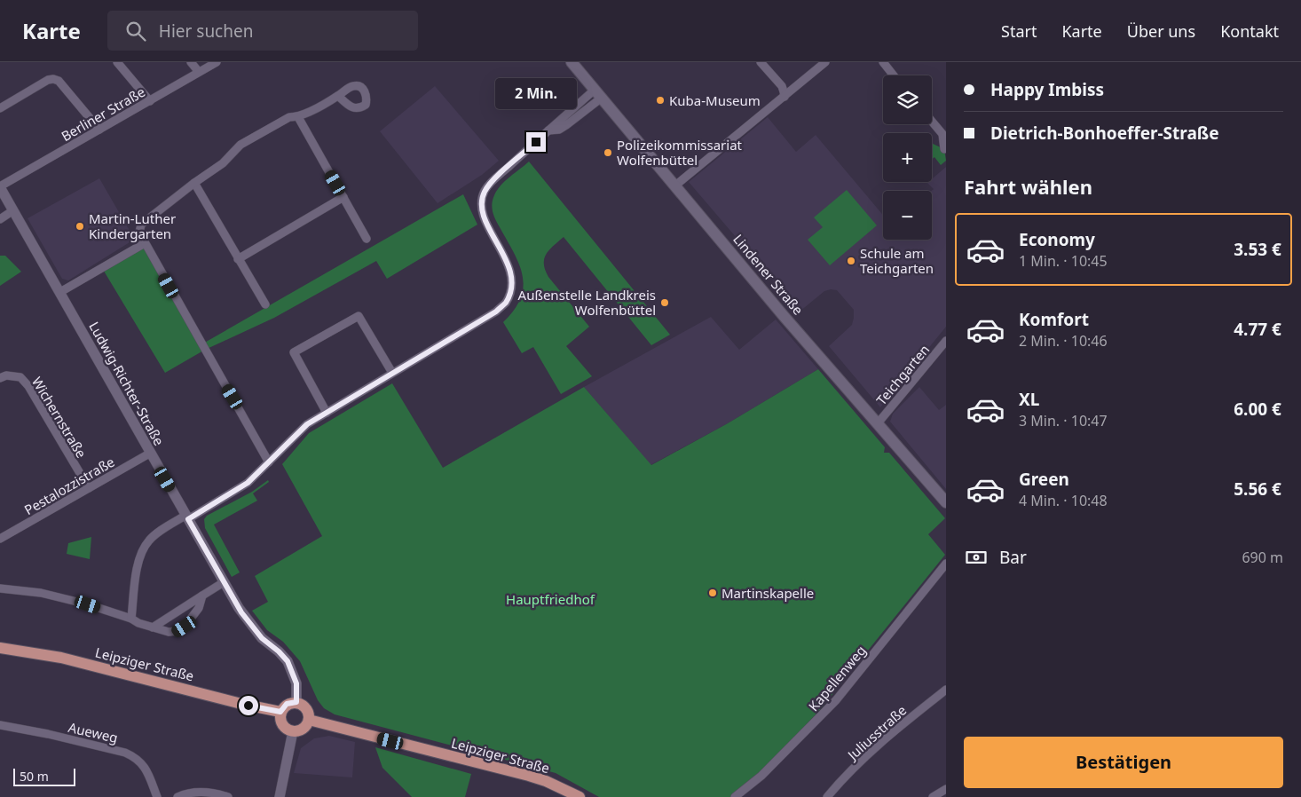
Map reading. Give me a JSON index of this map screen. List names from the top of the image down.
{
  "streets": {
    "main road": ["Lindener Straße", "Leipziger Straße"],
    "street": [
      "Berliner Straße",
      "Teichgarten",
      "Ludwig-Richter-Straße",
      "Wichernstraße",
      "Pestalozzistraße",
      "Kapellenweg",
      "Aueweg",
      "Juliusstraße"
    ]
  },
  "crossings": [
    ["Berliner Straße", "Ludwig-Richter-Straße"],
    ["Lindener Straße", "Teichgarten"],
    ["Ludwig-Richter-Straße", "Pestalozzistraße"],
    ["Ludwig-Richter-Straße", "Leipziger Straße"],
    ["Wichernstraße", "Pestalozzistraße"]
  ],
  "parks": ["Hauptfriedhof"],
  "places": [
    "Kuba-Museum",
    "Polizeikommissariat Wolfenbüttel",
    "Martin-Luther Kindergarten",
    "Schule am Teichgarten",
    "Außenstelle Landkreis Wolfenbüttel",
    "Martinskapelle"
  ],
  "scale_bar": "50 m",
  "page": {
    "header": "Karte",
    "search": "Hier suchen",
    "nav": [
      "Start",
      "Karte",
      "Über uns",
      "Kontakt"
    ],
    "banner": ["Happy Imbiss", "Dietrich-Bonhoeffer-Straße"],
    "map_buttons": ["+", "−"],
    "bubble": "2 Min.",
    "heading": "Fahrt wählen",
    "list": [
      {
        "name": "Economy",
        "note": "1 Min. · 10:45",
        "value": "3.53 €"
      },
      {
        "name": "Komfort",
        "note": "2 Min. · 10:46",
        "value": "4.77 €"
      },
      {
        "name": "XL",
        "note": "3 Min. · 10:47",
        "value": "6.00 €"
      },
      {
        "name": "Green",
        "note": "4 Min. · 10:48",
        "value": "5.56 €"
      }
    ],
    "pay": ["Bar", "690 m"],
    "buttons": "Bestätigen",
    "scale": "50 m"
  }
}
